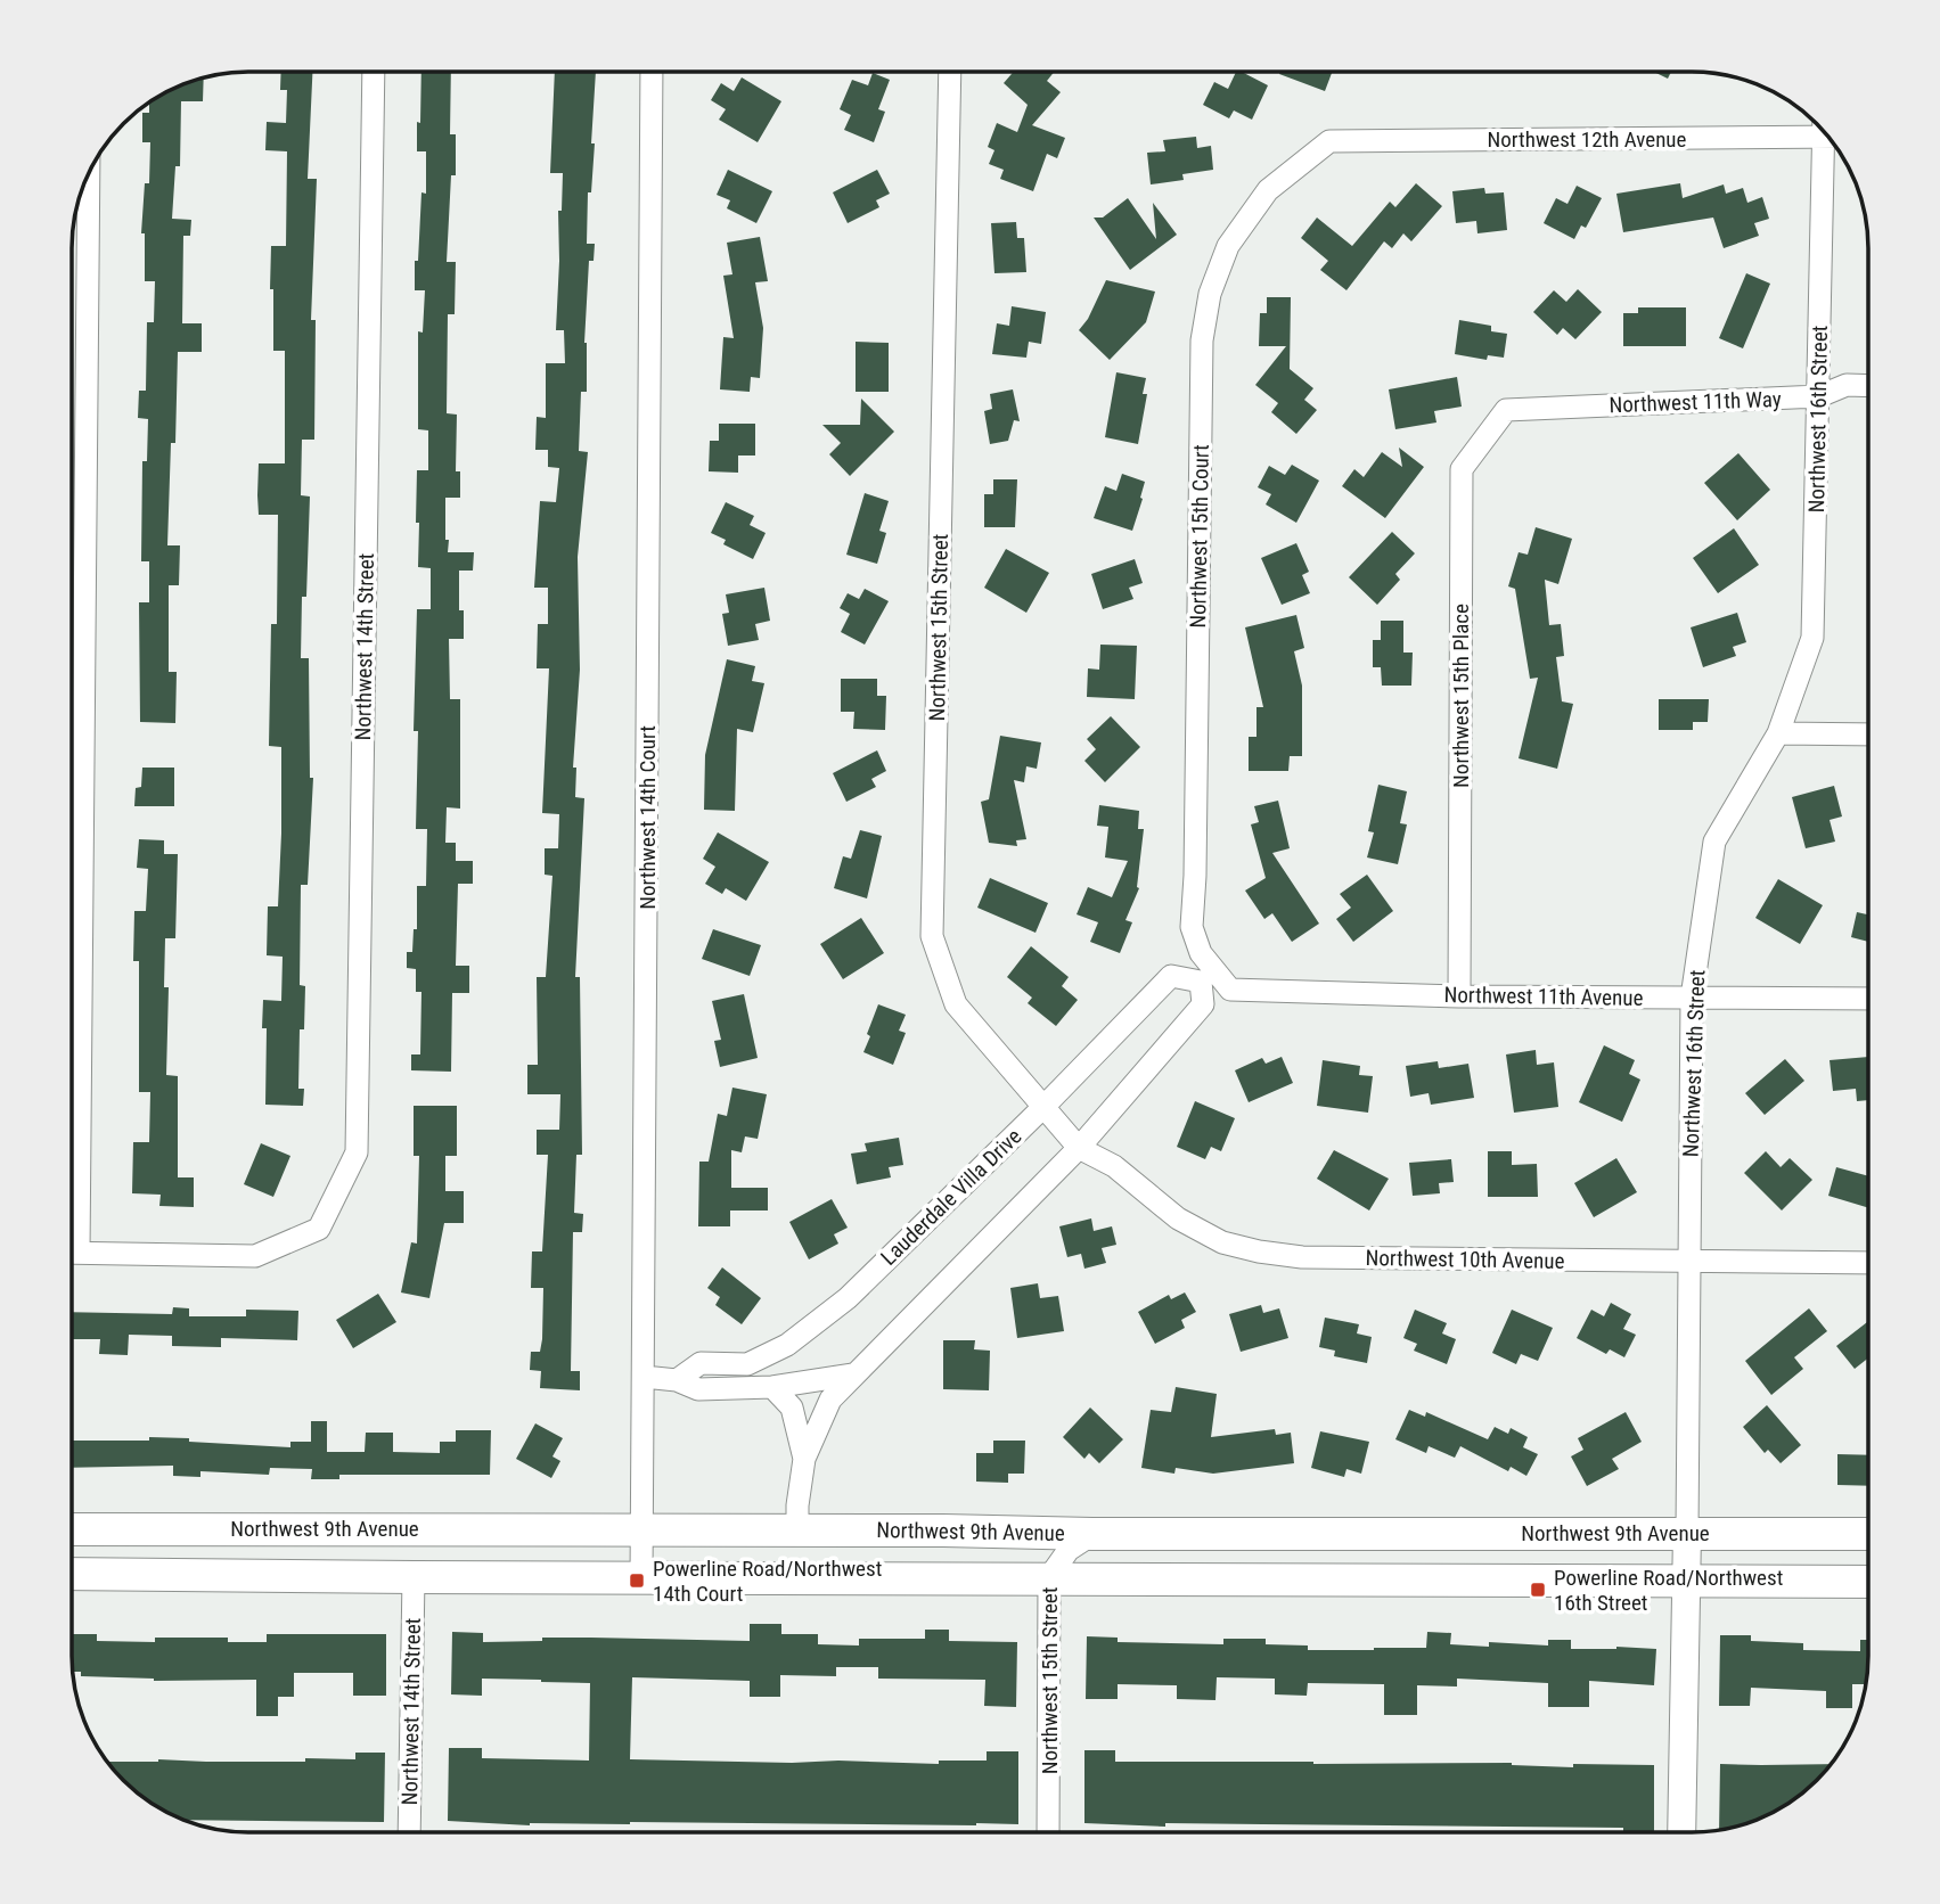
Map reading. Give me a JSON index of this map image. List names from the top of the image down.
{
  "streets": {
    "main road": ["Northwest 9th Avenue"],
    "street": [
      "Northwest 12th Avenue",
      "Northwest 11th Way",
      "Northwest 16th Street",
      "Northwest 15th Court",
      "Northwest 15th Street",
      "Northwest 14th Street",
      "Northwest 15th Place",
      "Northwest 14th Court",
      "Northwest 11th Avenue",
      "Lauderdale Villa Drive",
      "Northwest 10th Avenue"
    ]
  },
  "crossings": [
    ["Northwest 12th Avenue", "Northwest 15th Court"],
    ["Northwest 11th Way", "Northwest 16th Street"],
    ["Northwest 11th Way", "Northwest 15th Place"],
    ["Northwest 16th Street", "Northwest 11th Avenue"],
    ["Northwest 16th Street", "Northwest 10th Avenue"],
    ["Northwest 16th Street", "Northwest 9th Avenue"],
    ["Northwest 15th Court", "Northwest 11th Avenue"],
    ["Northwest 15th Court", "Lauderdale Villa Drive"],
    ["Northwest 15th Street", "Lauderdale Villa Drive"],
    ["Northwest 15th Street", "Northwest 10th Avenue"],
    ["Northwest 15th Street", "Northwest 9th Avenue"],
    ["Northwest 14th Street", "Northwest 9th Avenue"],
    ["Northwest 15th Place", "Northwest 11th Avenue"],
    ["Northwest 14th Court", "Northwest 9th Avenue"],
    ["Northwest 11th Avenue", "Lauderdale Villa Drive"]
  ],
  "places": {
    "transit": ["Powerline Road/Northwest 14th Court", "Powerline Road/Northwest 16th Street"]
  }
}
